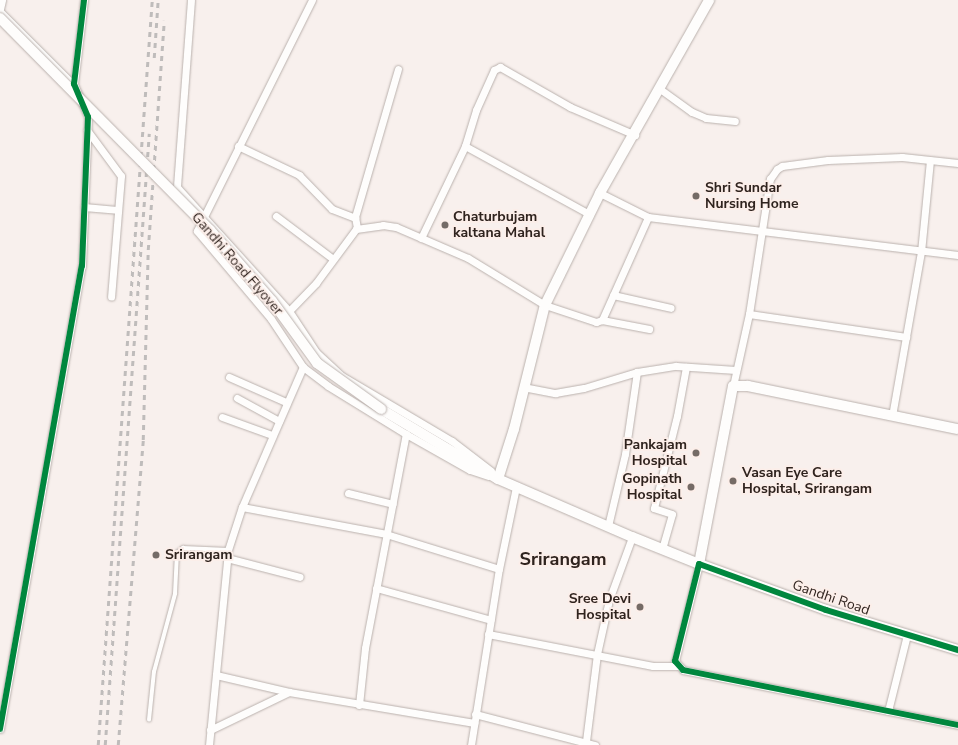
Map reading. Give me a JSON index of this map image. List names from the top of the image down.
{
  "streets": {
    "main road": ["Gandhi Road Flyover", "Gandhi Road"]
  },
  "crossings": [
    ["Gandhi Road Flyover", "Gandhi Road"]
  ],
  "districts": ["Srirangam"],
  "places": [
    "Shri Sundar Nursing Home",
    "Chaturbujam kaltana Mahal",
    "Pankajam Hospital",
    "Vasan Eye Care Hospital, Srirangam",
    "Gopinath Hospital",
    "Srirangam",
    "Sree Devi Hospital"
  ]
}
